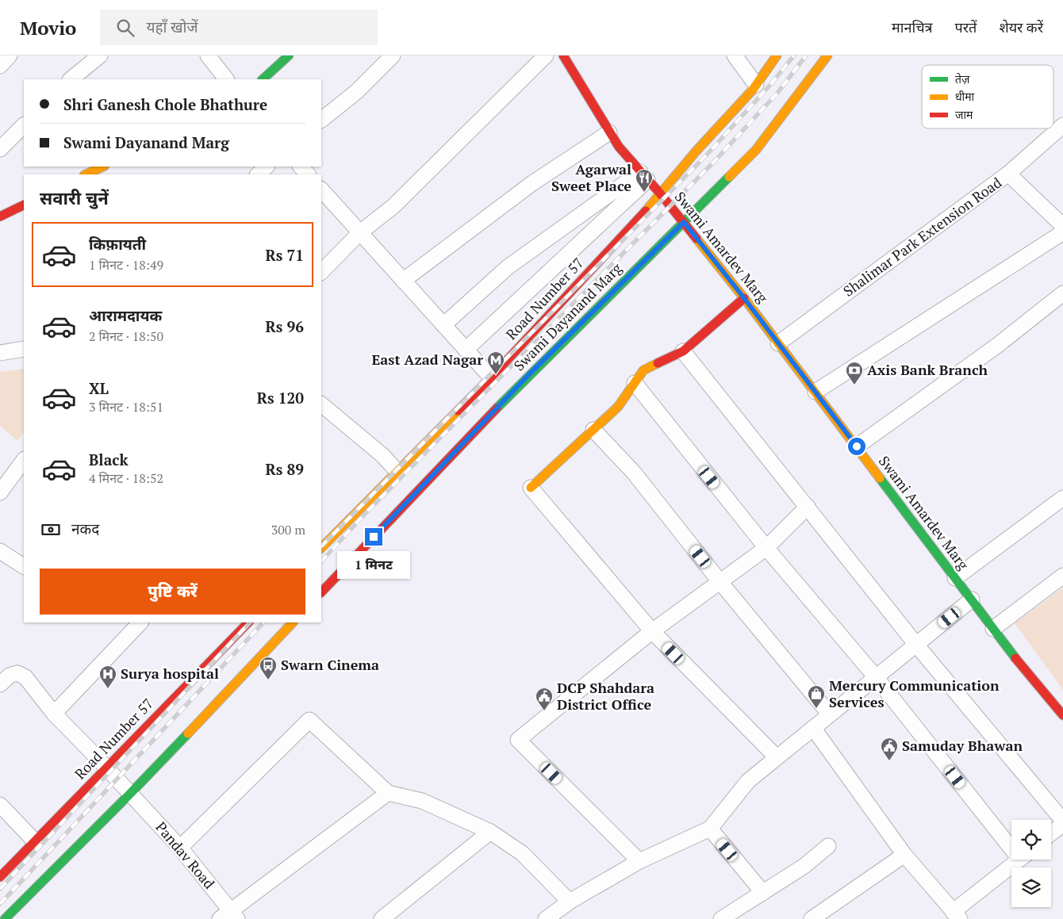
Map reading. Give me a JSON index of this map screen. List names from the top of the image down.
{
  "streets": {
    "main road": ["Swami Amardev Marg", "Road Number 57", "Swami Dayanand Marg"],
    "street": ["Shalimar Park Extension Road", "Pandav Road"]
  },
  "crossings": [
    ["Shalimar Park Extension Road", "Swami Amardev Marg"],
    ["Swami Amardev Marg", "Road Number 57"],
    ["Swami Amardev Marg", "Swami Dayanand Marg"],
    ["Road Number 57", "Pandav Road"]
  ],
  "places": {
    "restaurant": ["Agarwal Sweet Place"],
    "metro station": ["East Azad Nagar"],
    "bank": ["Axis Bank Branch"],
    "bus stop": ["Swarn Cinema"],
    "hospital": ["Surya hospital"],
    "shop": ["Mercury Communication Services"],
    "public building": ["DCP Shahdara District Office", "Samuday Bhawan"]
  },
  "legend": ["तेज़", "धीमा", "जाम"],
  "page": {
    "header": "Movio",
    "search": "यहाँ खोजें",
    "nav": ["मानचित्र", "परतें", "शेयर करें"],
    "banner": ["Shri Ganesh Chole Bhathure", "Swami Dayanand Marg"],
    "heading": "सवारी चुनें",
    "list": [
      {
        "name": "किफ़ायती",
        "note": "1 मिनट · 18:49",
        "value": "Rs 71"
      },
      {
        "name": "आरामदायक",
        "note": "2 मिनट · 18:50",
        "value": "Rs 96"
      },
      {
        "name": "XL",
        "note": "3 मिनट · 18:51",
        "value": "Rs 120"
      },
      {
        "name": "Black",
        "note": "4 मिनट · 18:52",
        "value": "Rs 89"
      }
    ],
    "pay": ["नकद", "300 m"],
    "bubble": "1 मिनट",
    "buttons": "पुष्टि करें"
  }
}
